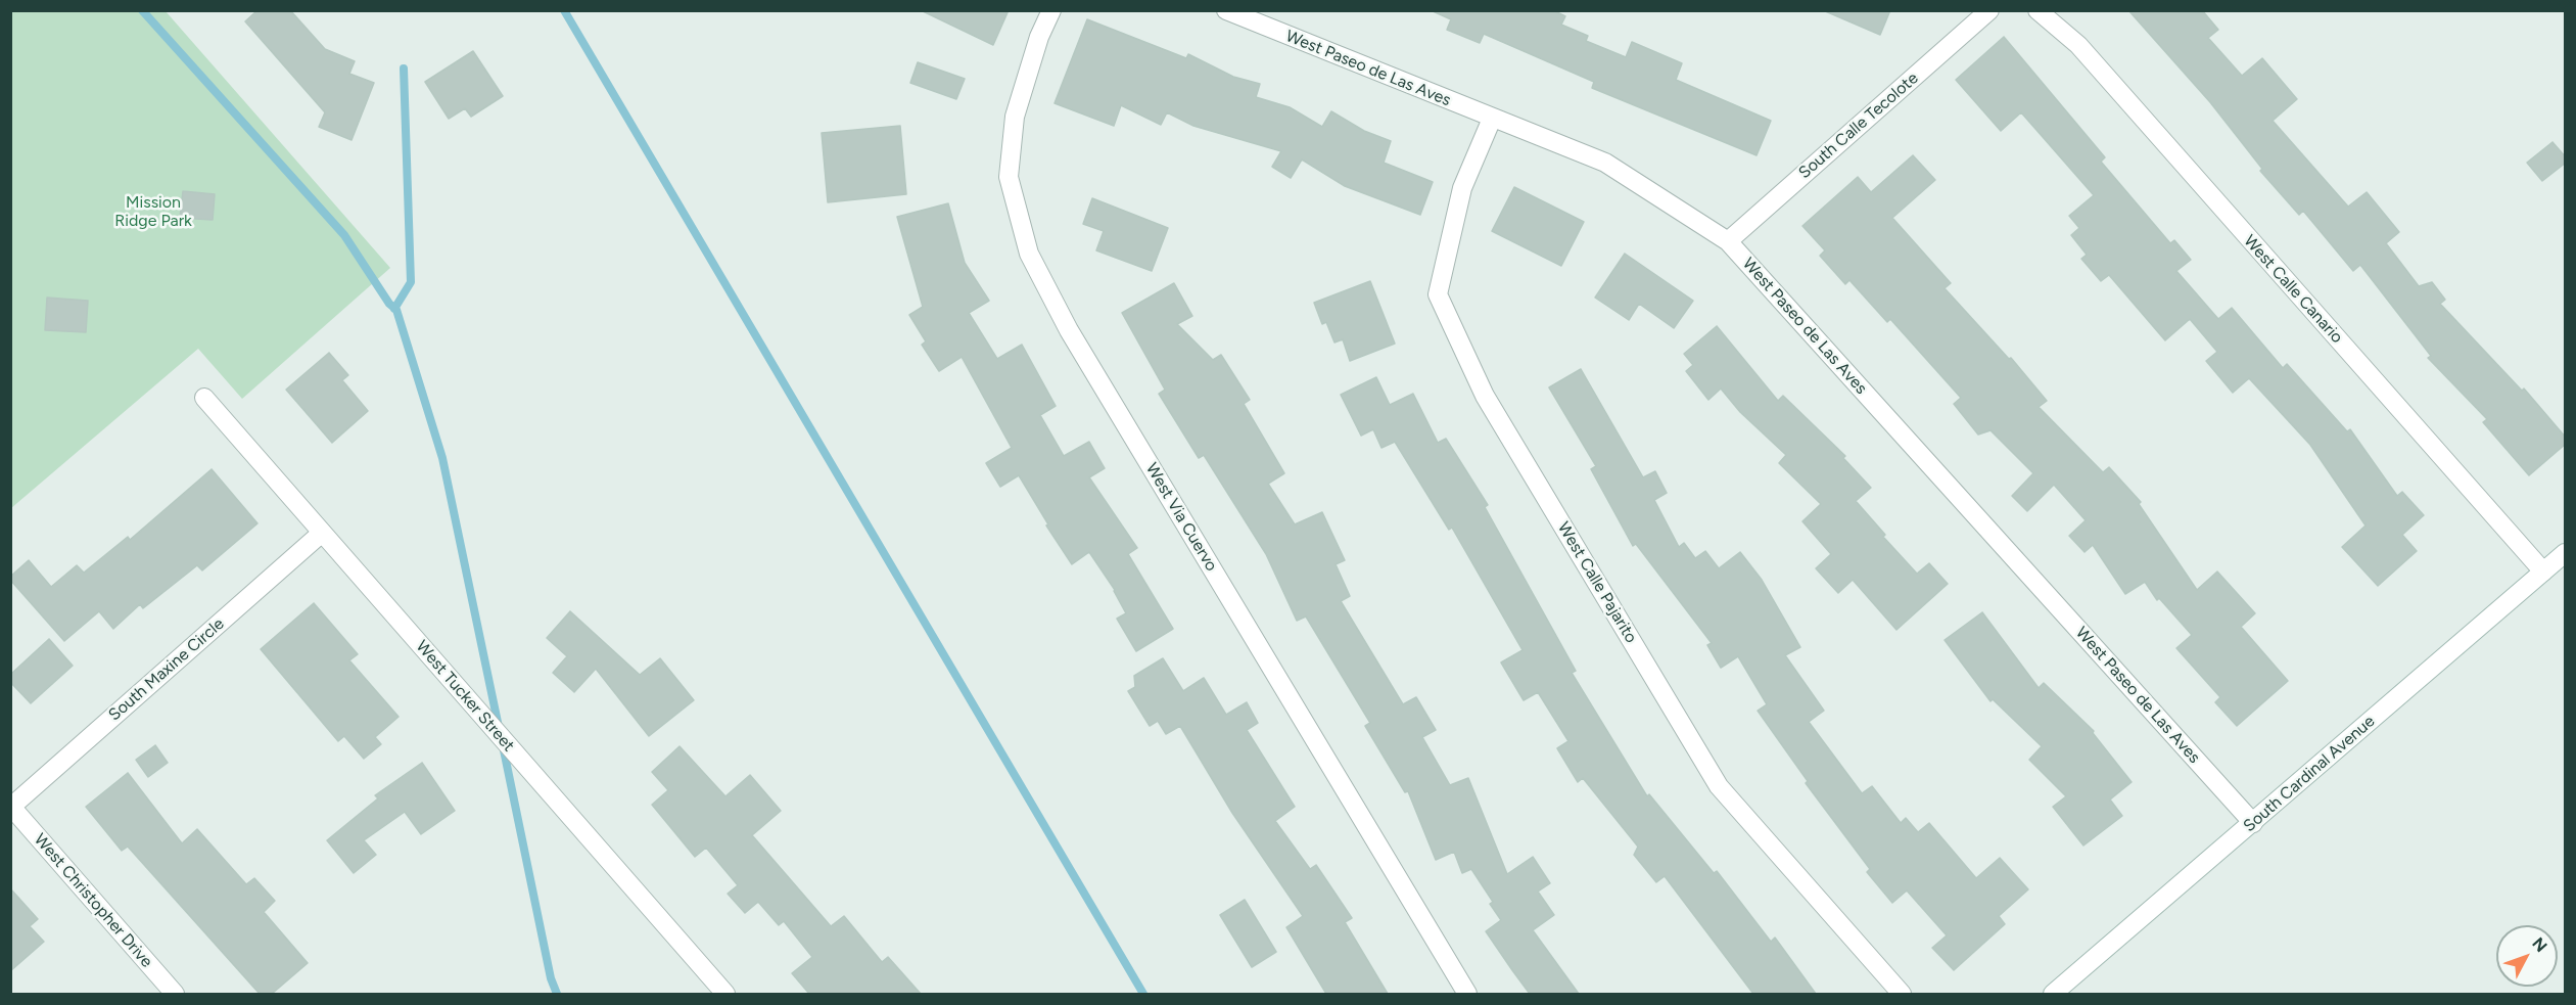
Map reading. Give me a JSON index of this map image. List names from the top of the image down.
{
  "streets": {
    "street": [
      "West Paseo de Las Aves",
      "South Calle Tecolote",
      "West Calle Canario",
      "West Via Cuervo",
      "West Calle Pajarito",
      "South Maxine Circle",
      "West Tucker Street",
      "South Cardinal Avenue",
      "West Christopher Drive"
    ]
  },
  "crossings": [
    ["West Paseo de Las Aves", "South Calle Tecolote"],
    ["West Paseo de Las Aves", "West Calle Pajarito"],
    ["West Paseo de Las Aves", "South Cardinal Avenue"],
    ["West Calle Canario", "South Cardinal Avenue"],
    ["South Maxine Circle", "West Tucker Street"],
    ["South Maxine Circle", "West Christopher Drive"]
  ],
  "parks": ["Mission Ridge Park"],
  "north": "top right"
}
